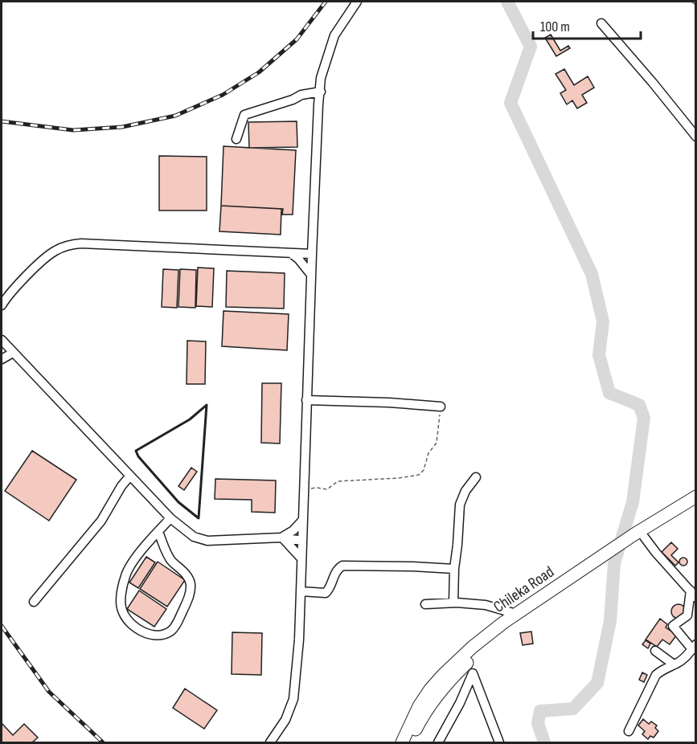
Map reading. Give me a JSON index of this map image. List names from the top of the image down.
{
  "streets": {
    "highway": ["Chileka Road"]
  },
  "scale_bar": "100 m"
}
